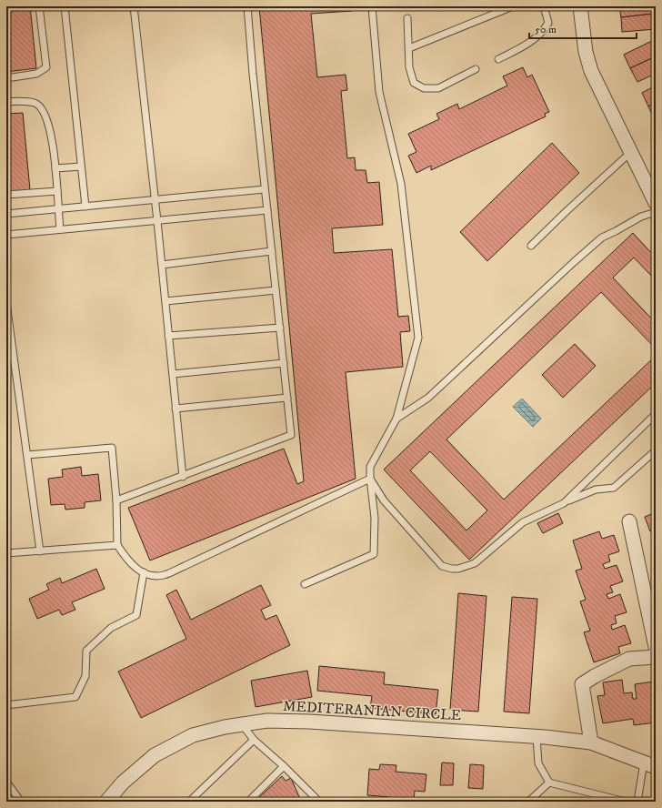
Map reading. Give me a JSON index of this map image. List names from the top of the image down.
{
  "streets": {
    "street": ["MEDITERANIAN CIRCLE"]
  },
  "scale_bar": "50 m"
}
